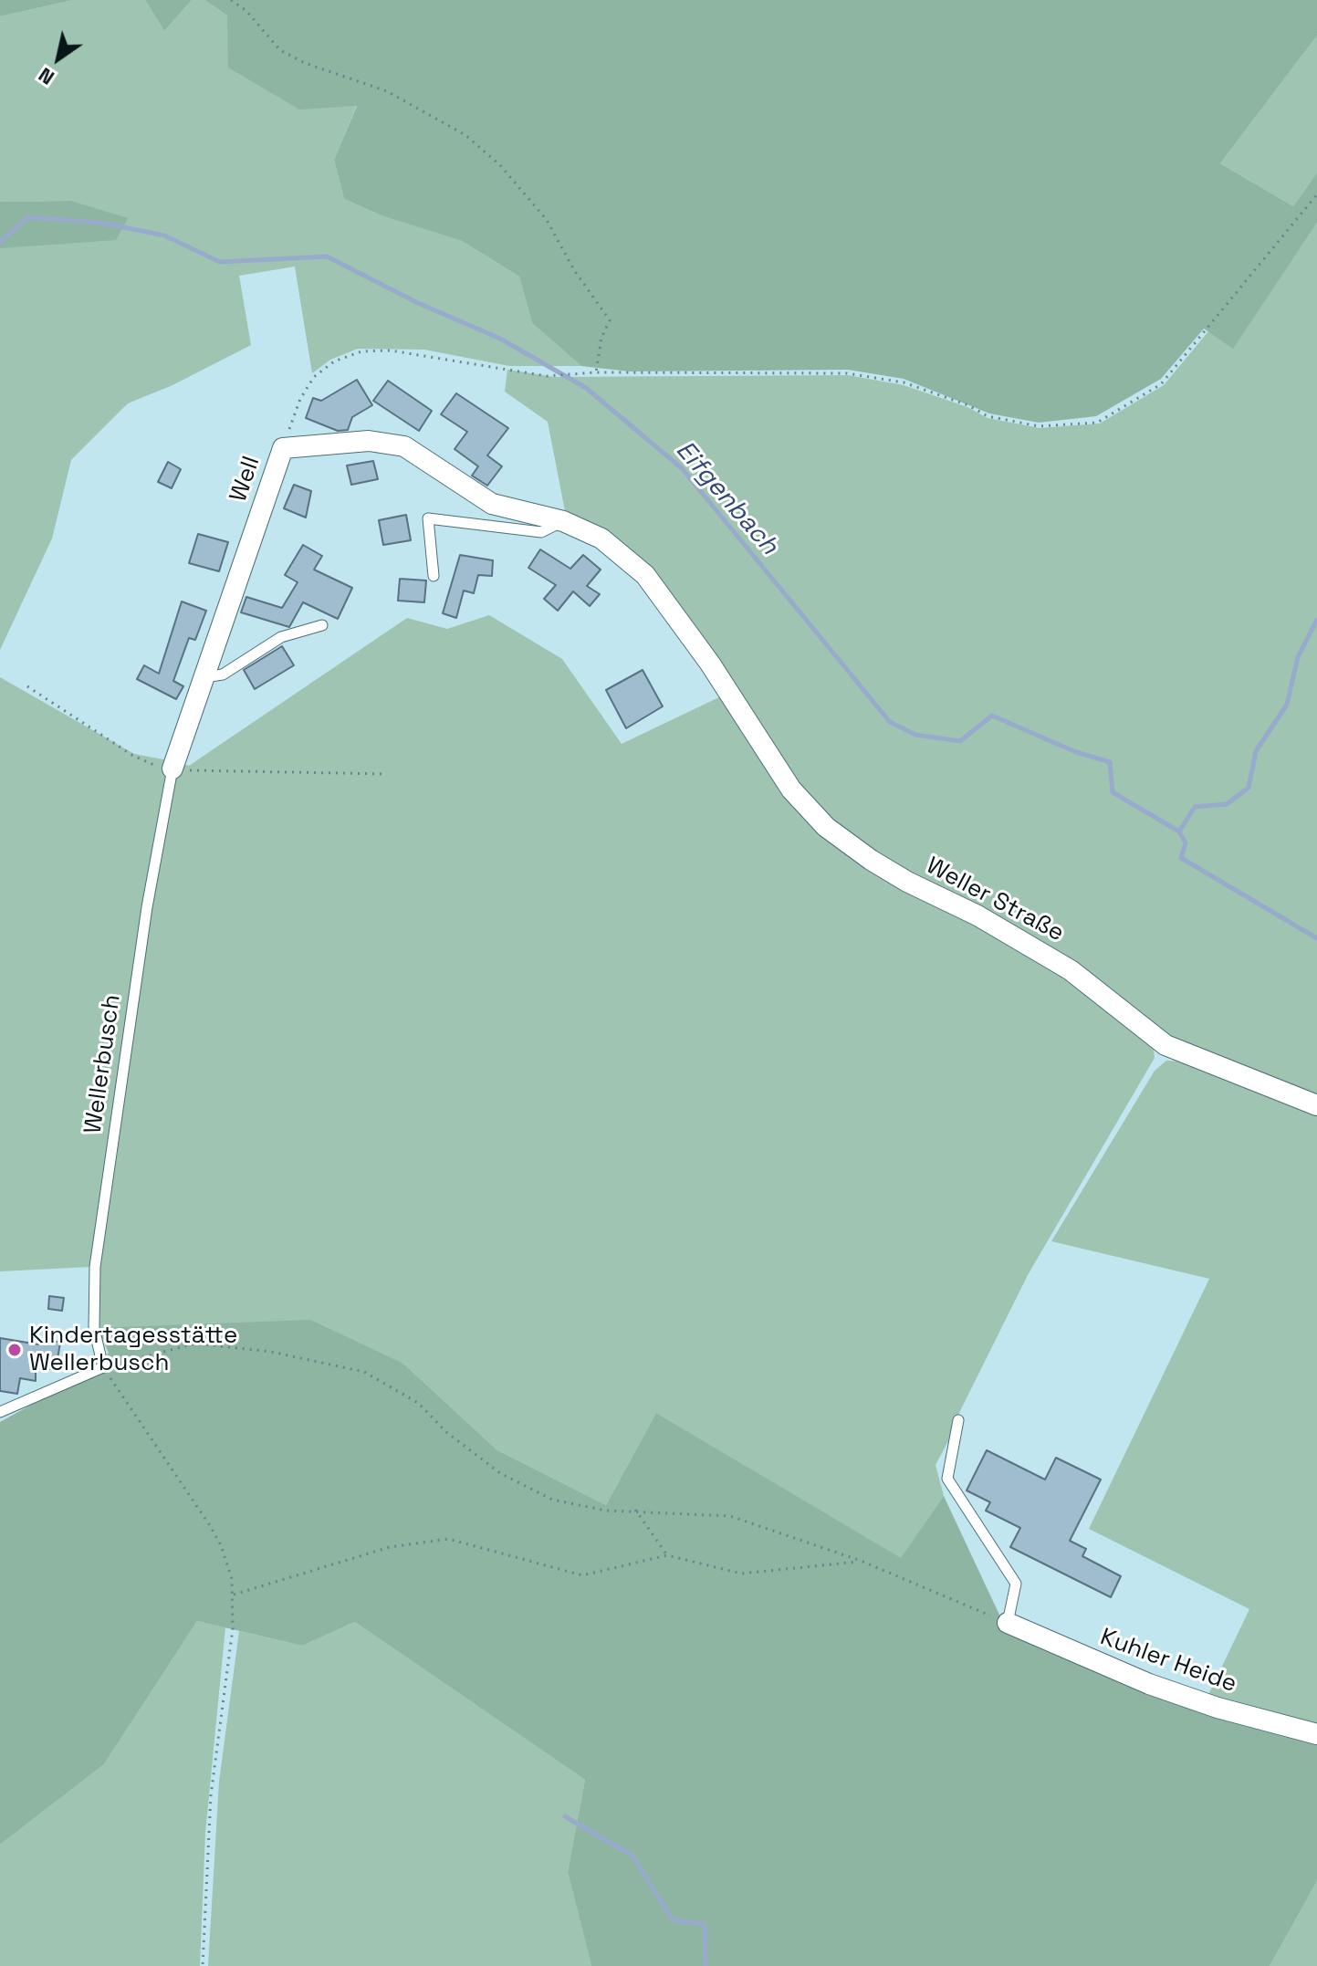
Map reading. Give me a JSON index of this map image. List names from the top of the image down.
{
  "streets": {
    "street": ["Well", "Weller Straße", "Kuhler Heide"],
    "lane": ["Wellerbusch"]
  },
  "crossings": [
    ["Well", "Weller Straße"],
    ["Well", "Wellerbusch"]
  ],
  "water": ["Eifgenbach"],
  "places": ["Kindertagesstätte Wellerbusch"],
  "north": "bottom left"
}
